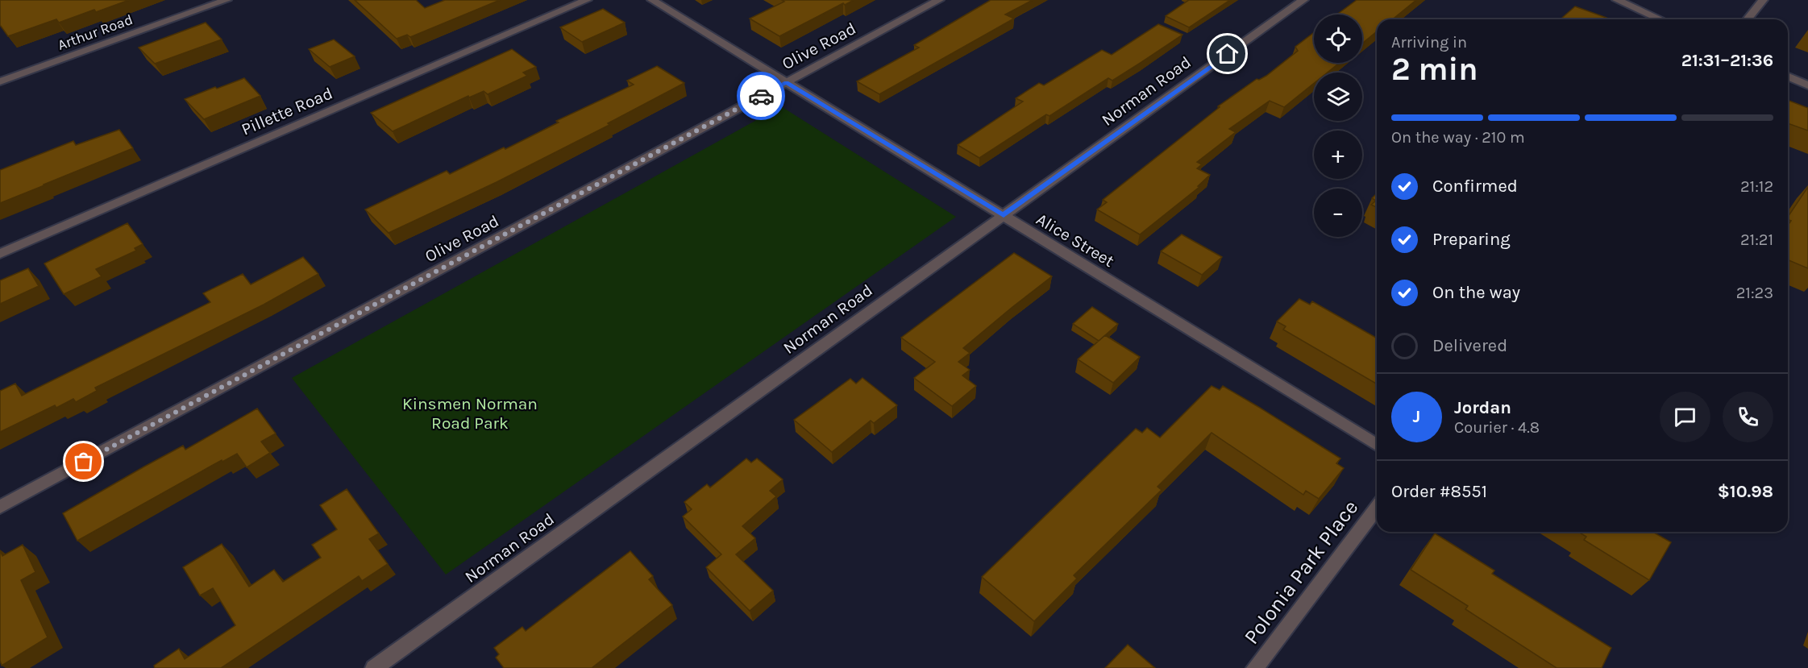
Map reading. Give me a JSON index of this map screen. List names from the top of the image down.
{
  "streets": {
    "street": [
      "Arthur Road",
      "Olive Road",
      "Norman Road",
      "Pillette Road",
      "Alice Street",
      "Polonia Park Place"
    ]
  },
  "crossings": [
    ["Olive Road", "Alice Street"],
    ["Norman Road", "Alice Street"]
  ],
  "parks": ["Kinsmen Norman Road Park"],
  "page": {
    "map_buttons": ["+", "−"],
    "heading": ["2 min", "Arriving in", "21:31–21:36"],
    "panel": [
      "Jordan",
      "Courier · 4.8",
      "Order #8551",
      "$10.98"
    ],
    "bar": "On the way · 210 m",
    "list": [
      ["Confirmed", "21:12"],
      ["Preparing", "21:21"],
      ["On the way", "21:23"],
      "Delivered"
    ],
    "round": "J"
  }
}
